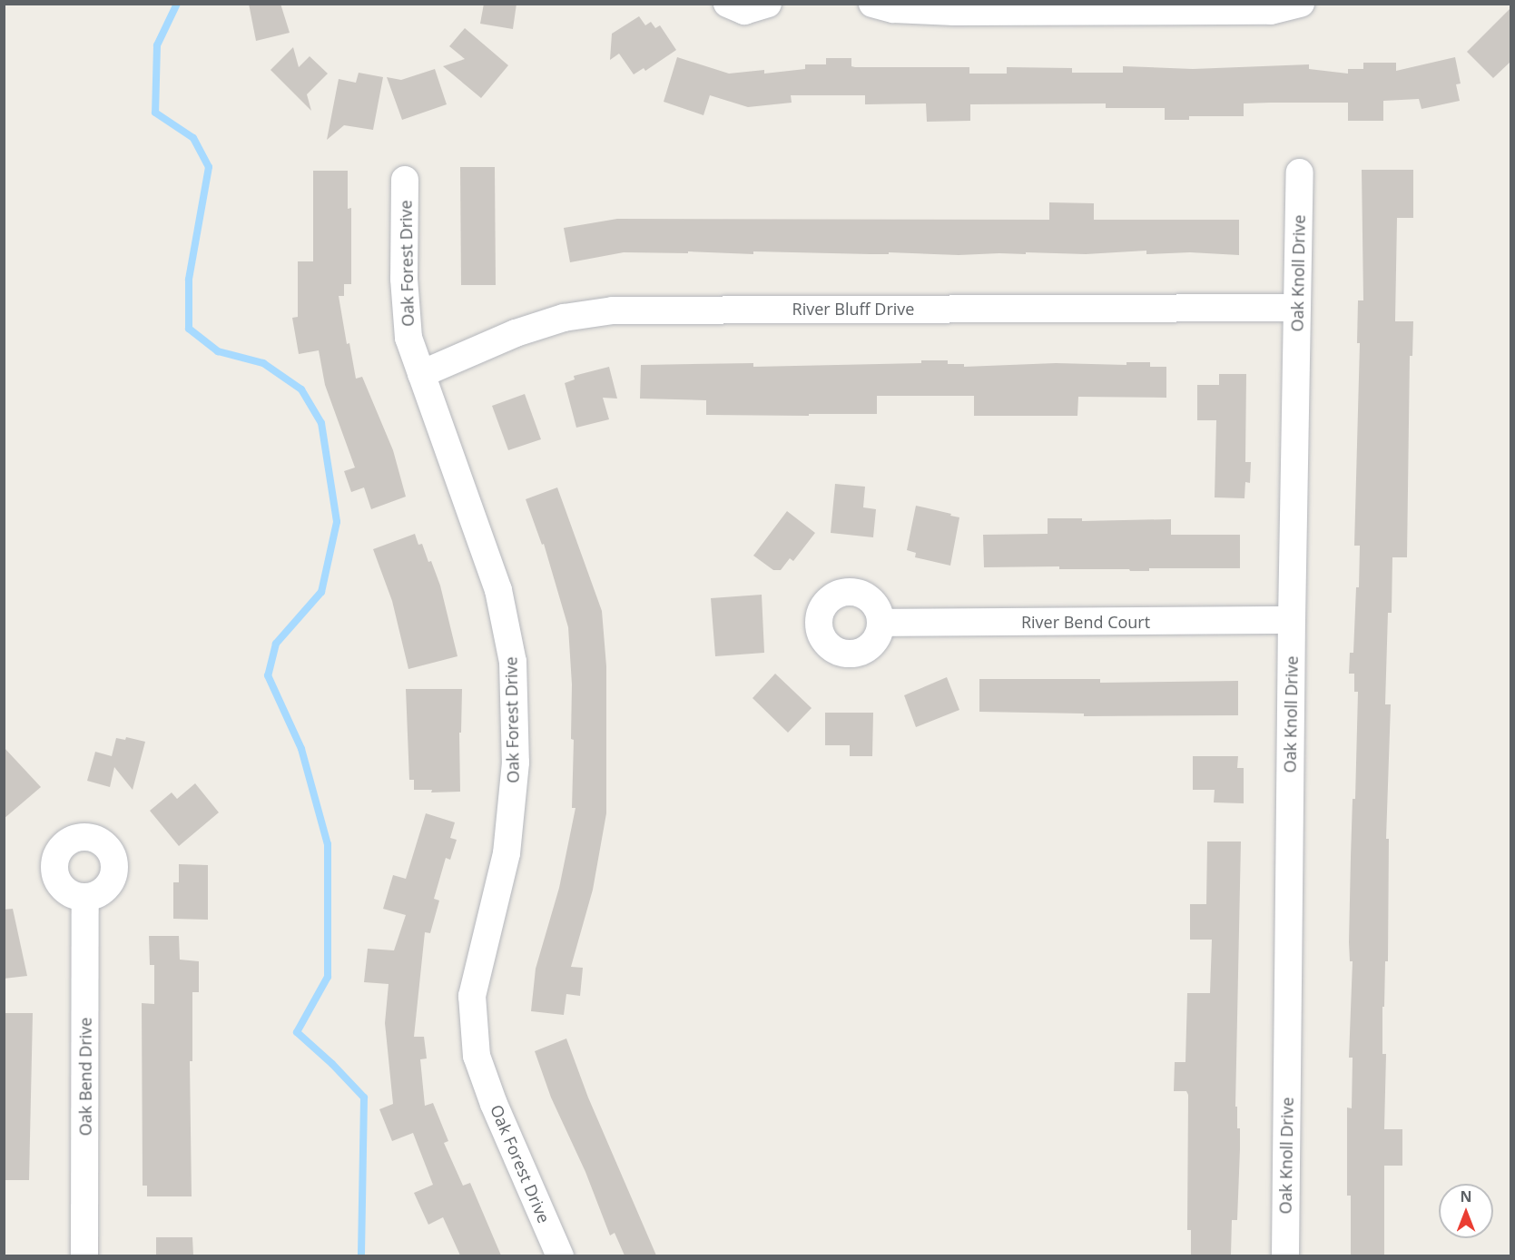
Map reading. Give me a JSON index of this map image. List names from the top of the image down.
{
  "streets": {
    "street": [
      "Oak Forest Drive",
      "Oak Knoll Drive",
      "River Bluff Drive",
      "River Bend Court",
      "Oak Bend Drive"
    ]
  },
  "crossings": [
    ["Oak Forest Drive", "River Bluff Drive"],
    ["Oak Knoll Drive", "River Bluff Drive"],
    ["Oak Knoll Drive", "River Bend Court"]
  ],
  "north": "top"
}
